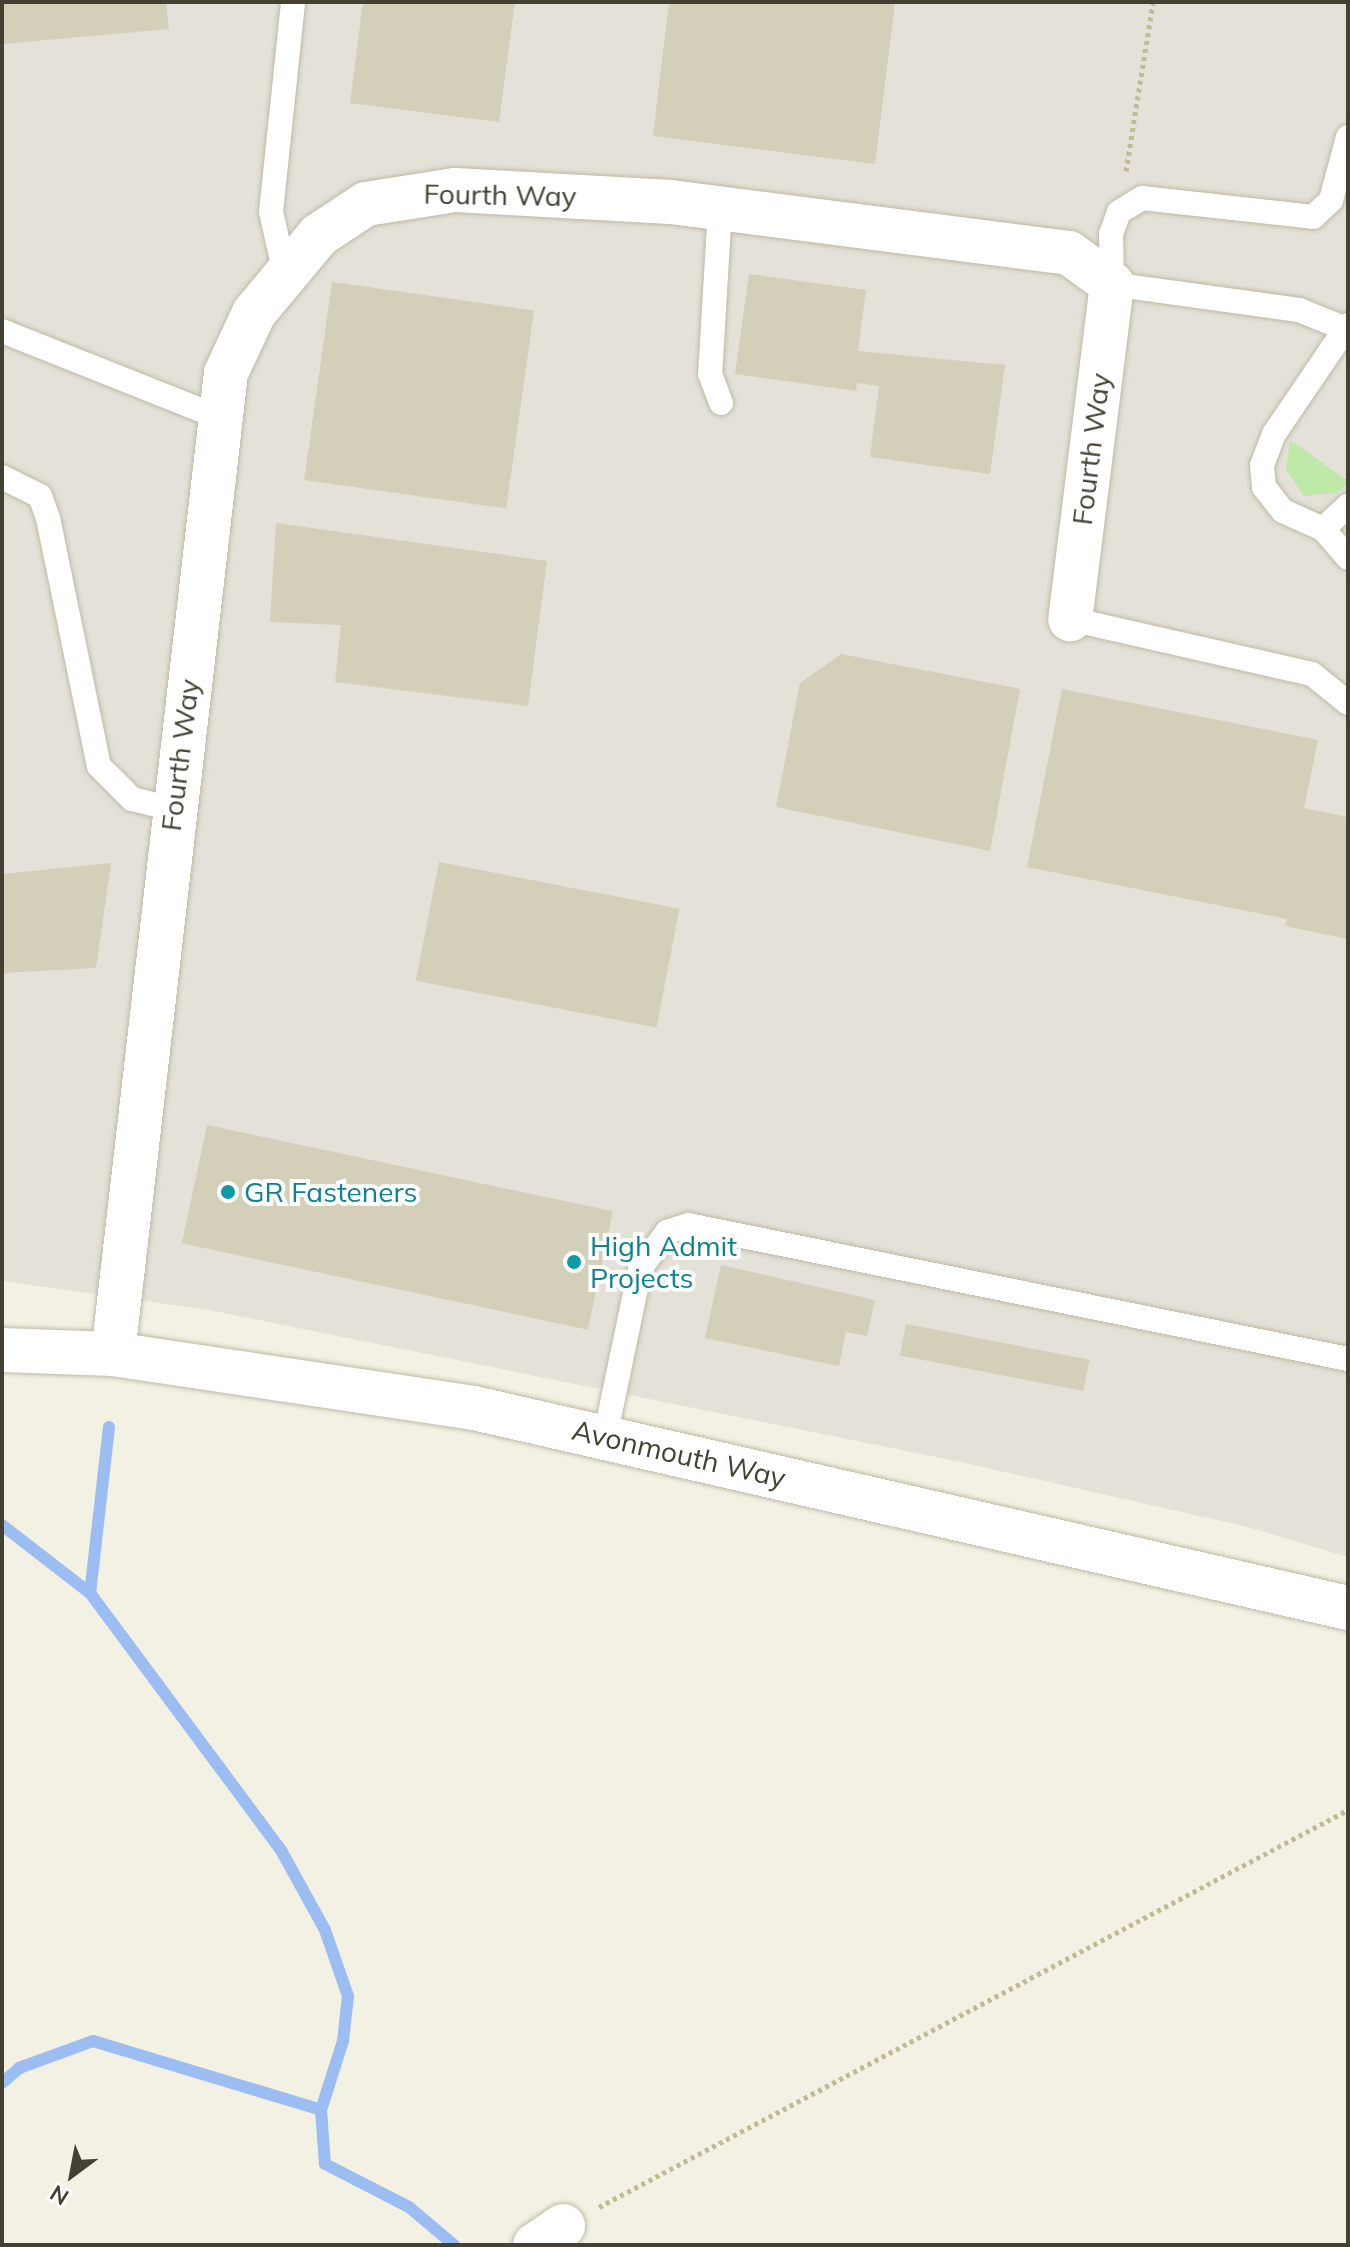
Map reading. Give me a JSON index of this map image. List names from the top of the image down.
{
  "streets": {
    "street": ["Fourth Way", "Avonmouth Way"]
  },
  "crossings": [
    ["Fourth Way", "Avonmouth Way"]
  ],
  "places": ["GR Fasteners", "High Admit Projects"],
  "north": "bottom left"
}
